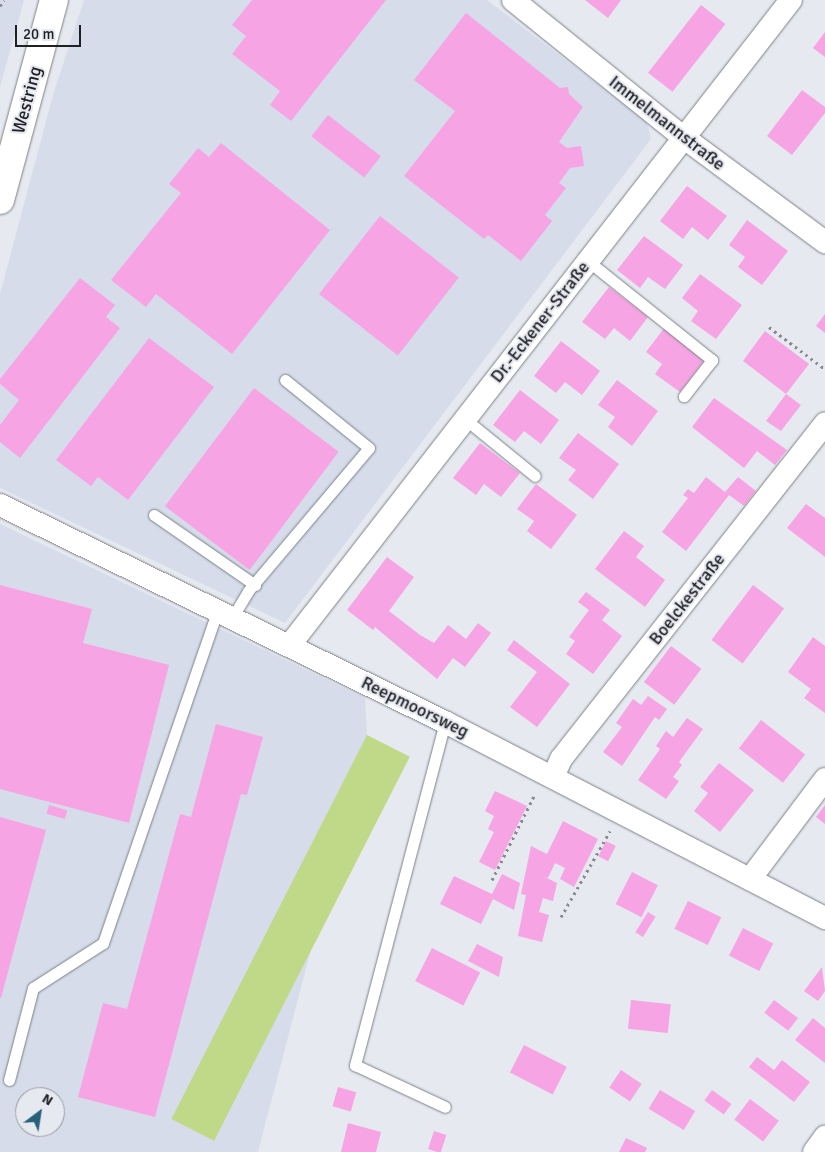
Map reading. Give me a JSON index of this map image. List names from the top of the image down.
{
  "streets": {
    "main road": ["Westring"],
    "street": [
      "Immelmannstraße",
      "Dr.-Eckener-Straße",
      "Boelckestraße",
      "Reepmoorsweg"
    ]
  },
  "crossings": [
    ["Immelmannstraße", "Dr.-Eckener-Straße"],
    ["Dr.-Eckener-Straße", "Reepmoorsweg"],
    ["Boelckestraße", "Reepmoorsweg"]
  ],
  "scale_bar": "20 m",
  "north": "top right"
}
